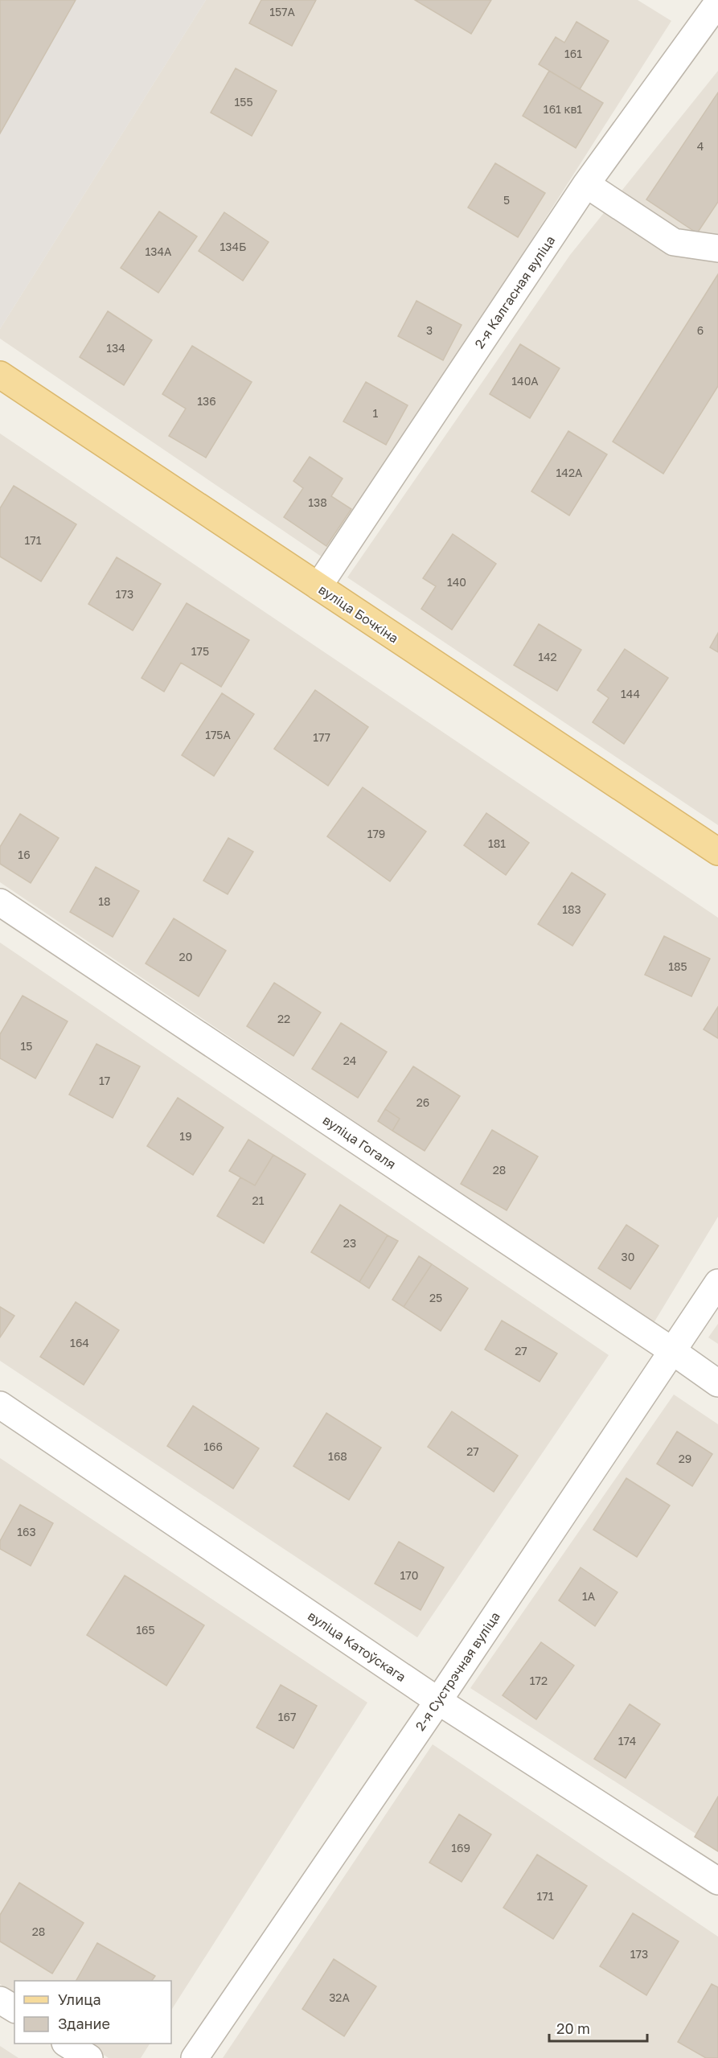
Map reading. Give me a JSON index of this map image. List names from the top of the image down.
{
  "streets": {
    "main road": ["вуліца Бочкіна"],
    "street": [
      "2-я Калгасная вуліца",
      "вуліца Гогаля",
      "вуліца Катоўскага",
      "2-я Сустрэчная вуліца"
    ]
  },
  "crossings": [
    ["2-я Калгасная вуліца", "вуліца Бочкіна"],
    ["вуліца Гогаля", "2-я Сустрэчная вуліца"],
    ["вуліца Катоўскага", "2-я Сустрэчная вуліца"]
  ],
  "house_numbers": [
    "157А",
    "161",
    "155",
    "161 кв1",
    "4",
    "5",
    "134Б",
    "134А",
    "3",
    "6",
    "134",
    "140А",
    "136",
    "1",
    "142А",
    "138",
    "171",
    "140",
    "173",
    "175",
    "142",
    "144",
    "175А",
    "177",
    "179",
    "181",
    "16",
    "18",
    "183",
    "20",
    "185",
    "22",
    "15",
    "24",
    "17",
    "26",
    "19",
    "28",
    "21",
    "23",
    "30",
    "25",
    "164",
    "27",
    "166",
    "27",
    "168",
    "29",
    "163",
    "170",
    "1А",
    "165",
    "172",
    "167",
    "174",
    "169",
    "171",
    "28",
    "173",
    "32А"
  ],
  "legend": ["Улица", "Здание"],
  "scale_bar": "20 m"
}
